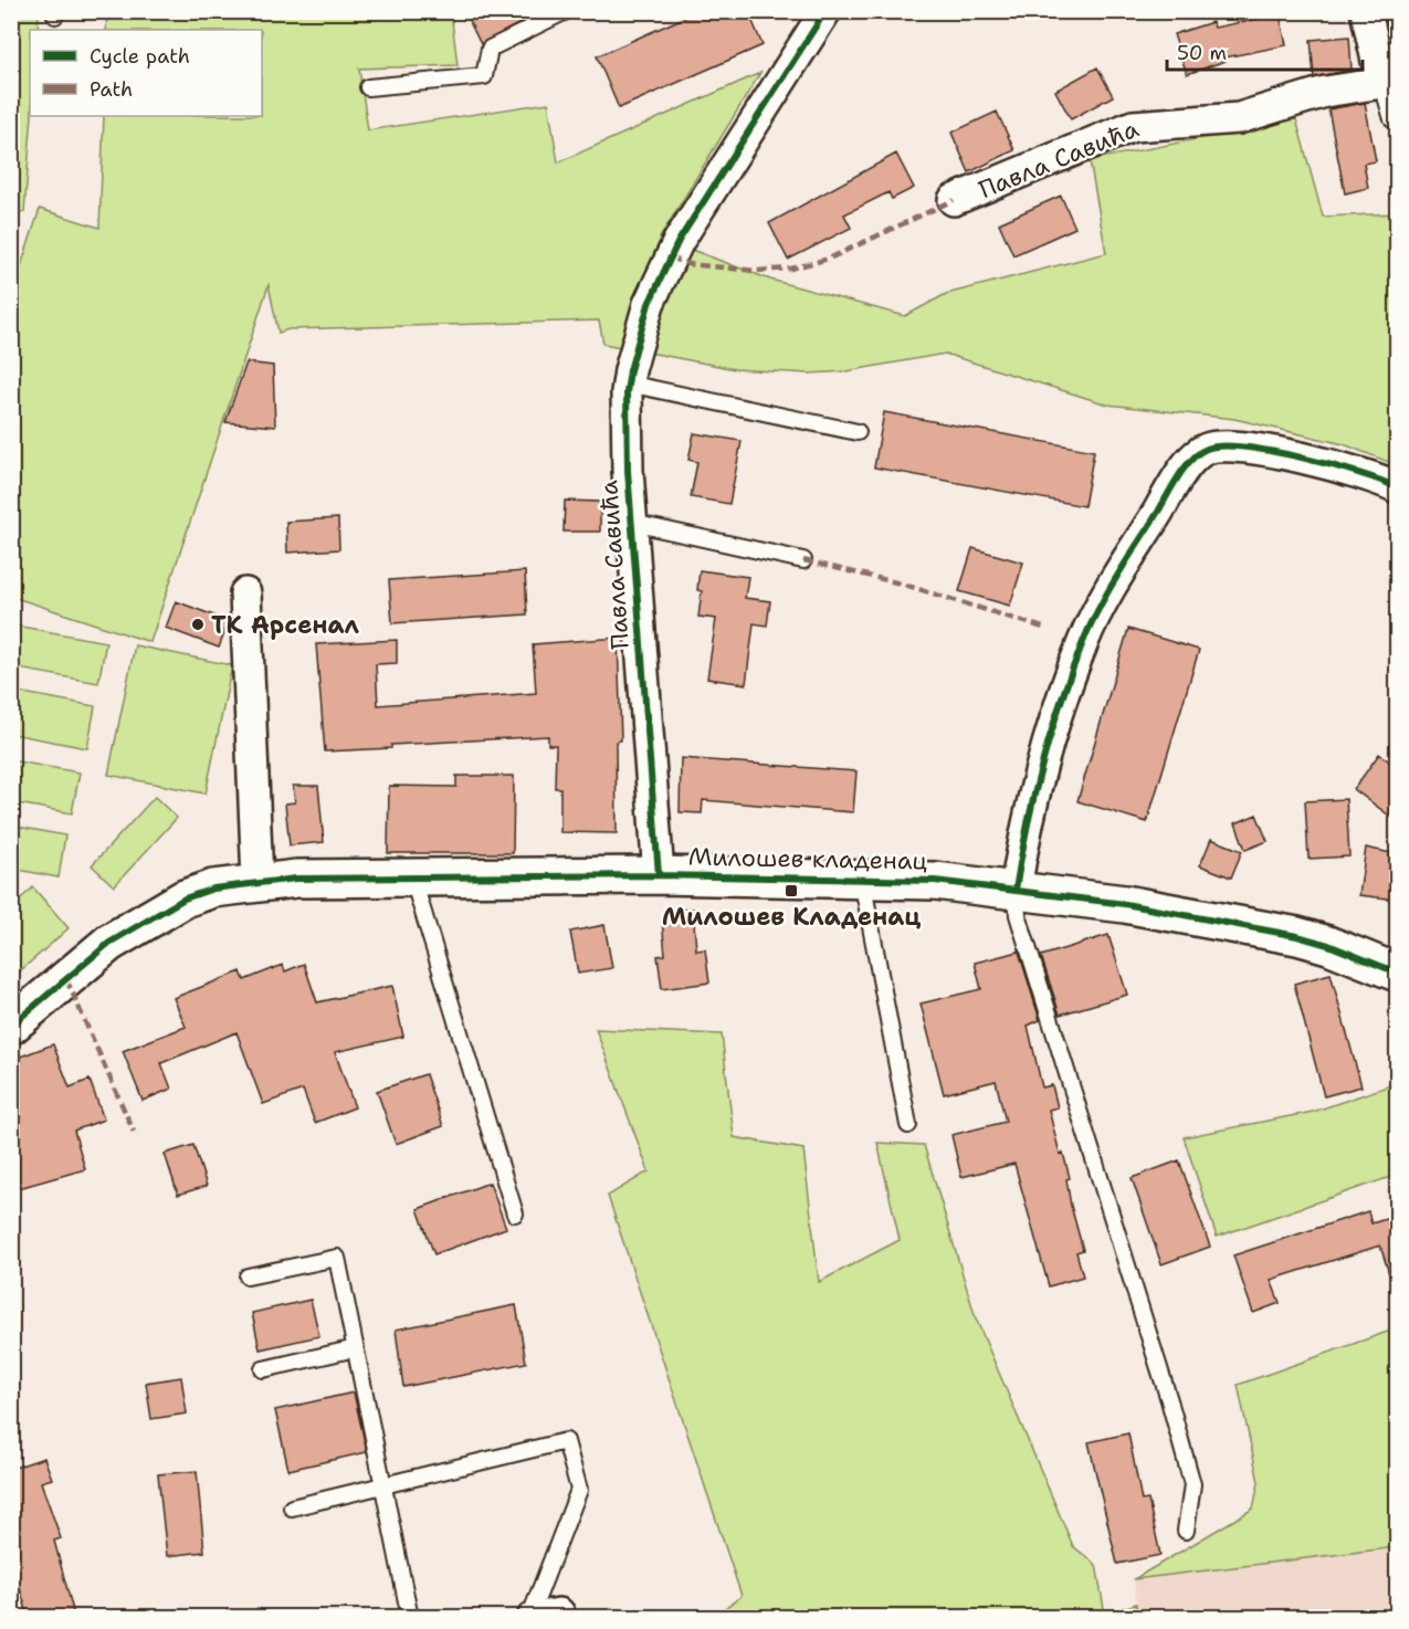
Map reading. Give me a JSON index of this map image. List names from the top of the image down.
{
  "streets": {
    "street": ["Павла Савића", "Милошев кладенац"]
  },
  "crossings": [
    ["Павла Савића", "Милошев кладенац"]
  ],
  "places": {
    "other": ["ТК Арсенал"],
    "transit": ["Милошев Кладенац"]
  },
  "legend": ["Cycle path", "Path"],
  "scale_bar": "50 m"
}
